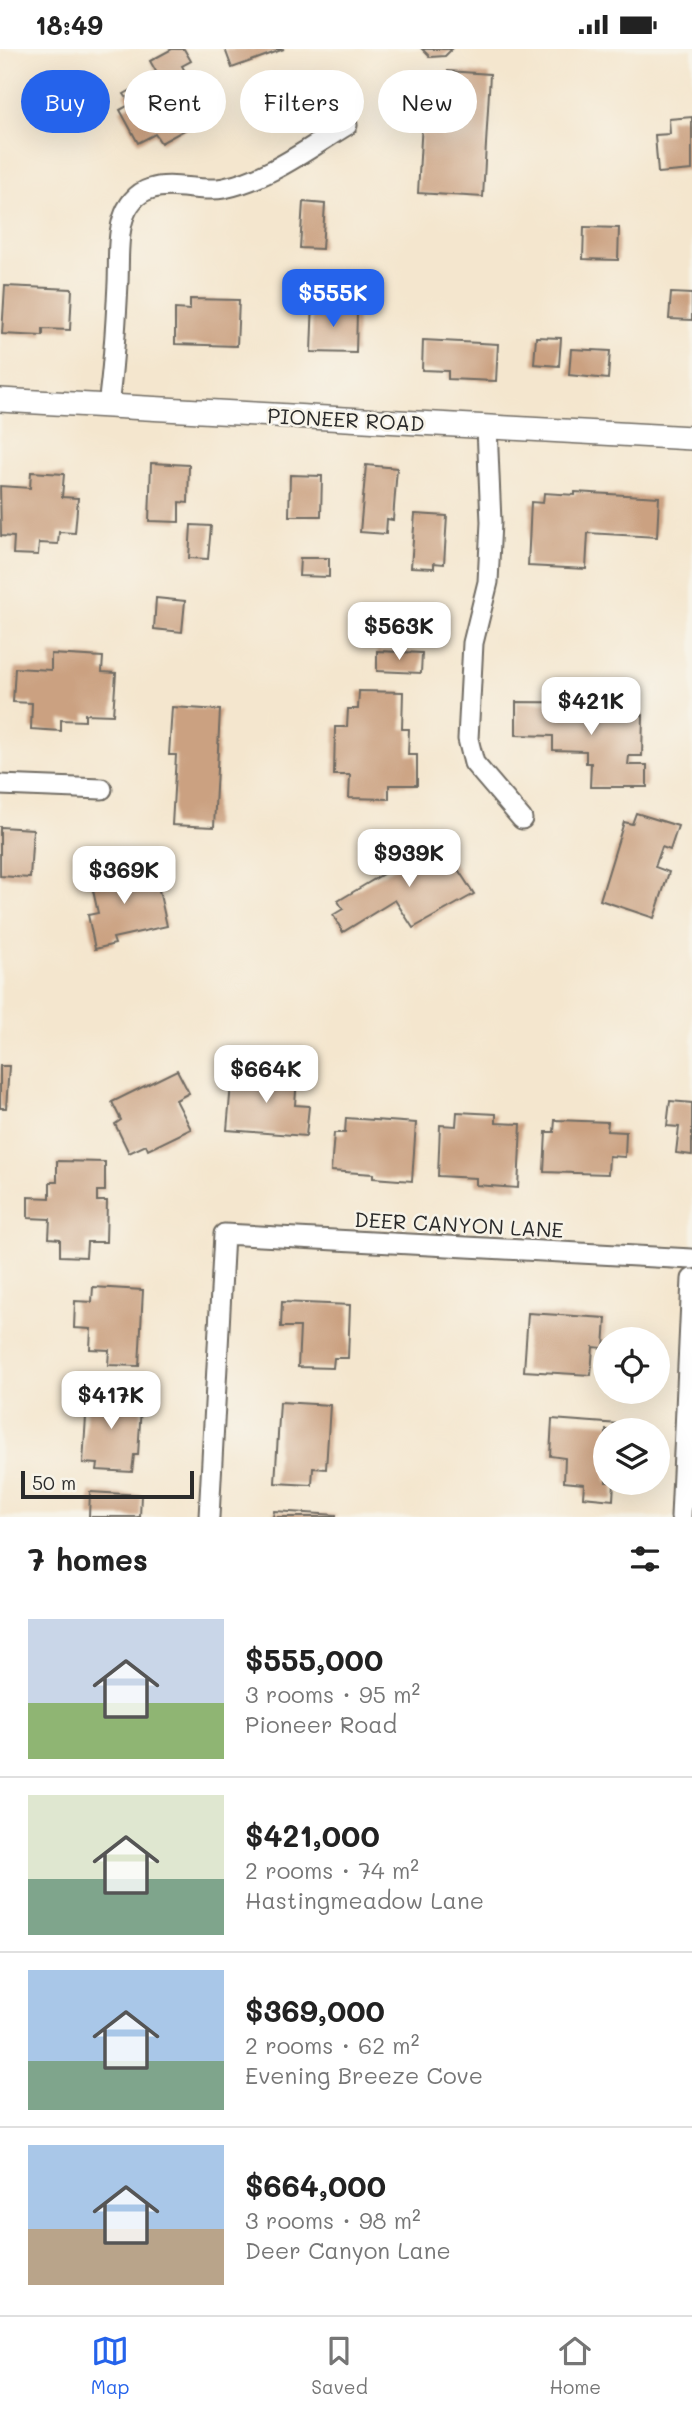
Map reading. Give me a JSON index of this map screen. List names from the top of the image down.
{
  "streets": {
    "street": ["PIONEER ROAD", "DEER CANYON LANE"]
  },
  "scale_bar": "50 m",
  "page": {
    "status": "18:49",
    "chip": [
      "Buy",
      "Rent",
      "Filters",
      "New"
    ],
    "price": [
      "$555K",
      "$563K",
      "$421K",
      "$939K",
      "$369K",
      "$664K",
      "$417K"
    ],
    "scale": "50 m",
    "heading": "7 homes",
    "list": [
      {
        "name": "$555,000",
        "note": "3 rooms · 95 m² · Pioneer Road"
      },
      {
        "name": "$421,000",
        "note": "2 rooms · 74 m² · Hastingmeadow Lane"
      },
      {
        "name": "$369,000",
        "note": "2 rooms · 62 m² · Evening Breeze Cove"
      },
      {
        "name": "$664,000",
        "note": "3 rooms · 98 m² · Deer Canyon Lane"
      }
    ],
    "tabs": ["Map", "Saved", "Home"]
  }
}
